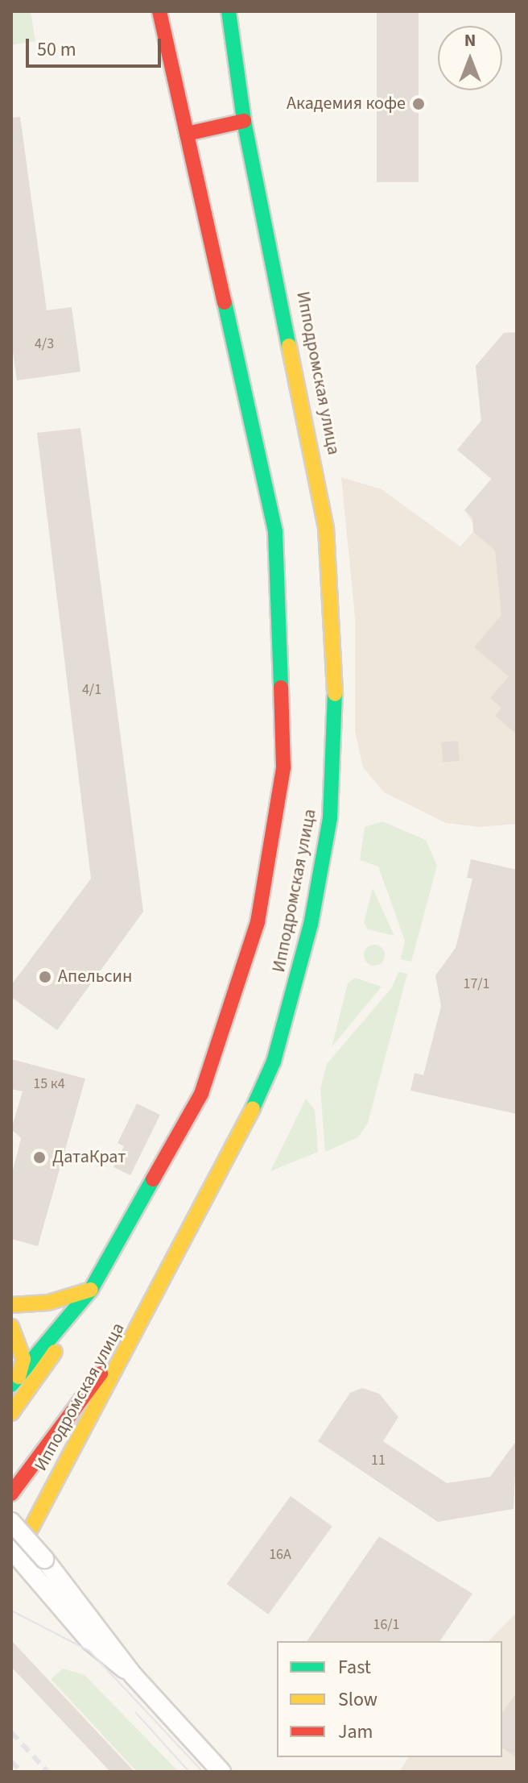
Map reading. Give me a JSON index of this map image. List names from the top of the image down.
{
  "streets": {
    "main road": ["Ипподромская улица"]
  },
  "places": ["Академия кофе", "Апельсин", "ДатаКрат"],
  "house_numbers": [
    "4/3",
    "4/1",
    "17/1",
    "15 к4",
    "11",
    "16А",
    "16/1"
  ],
  "legend": ["Fast", "Slow", "Jam"],
  "scale_bar": "50 m",
  "north": "top"
}
